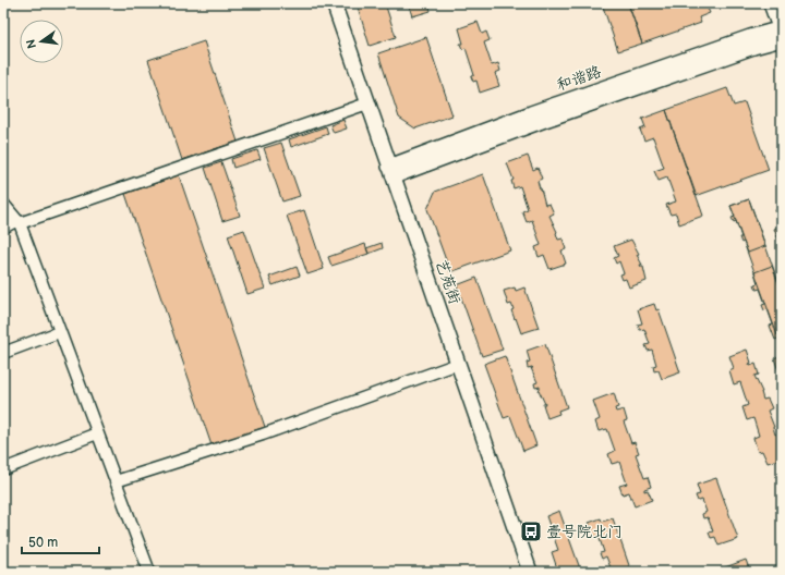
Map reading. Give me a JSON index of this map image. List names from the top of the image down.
{
  "streets": {
    "street": ["和谐路", "艺苑街"]
  },
  "crossings": [
    ["和谐路", "艺苑街"]
  ],
  "places": {
    "bus stop": ["壹号院北门"]
  },
  "scale_bar": "50 m",
  "north": "left"
}
